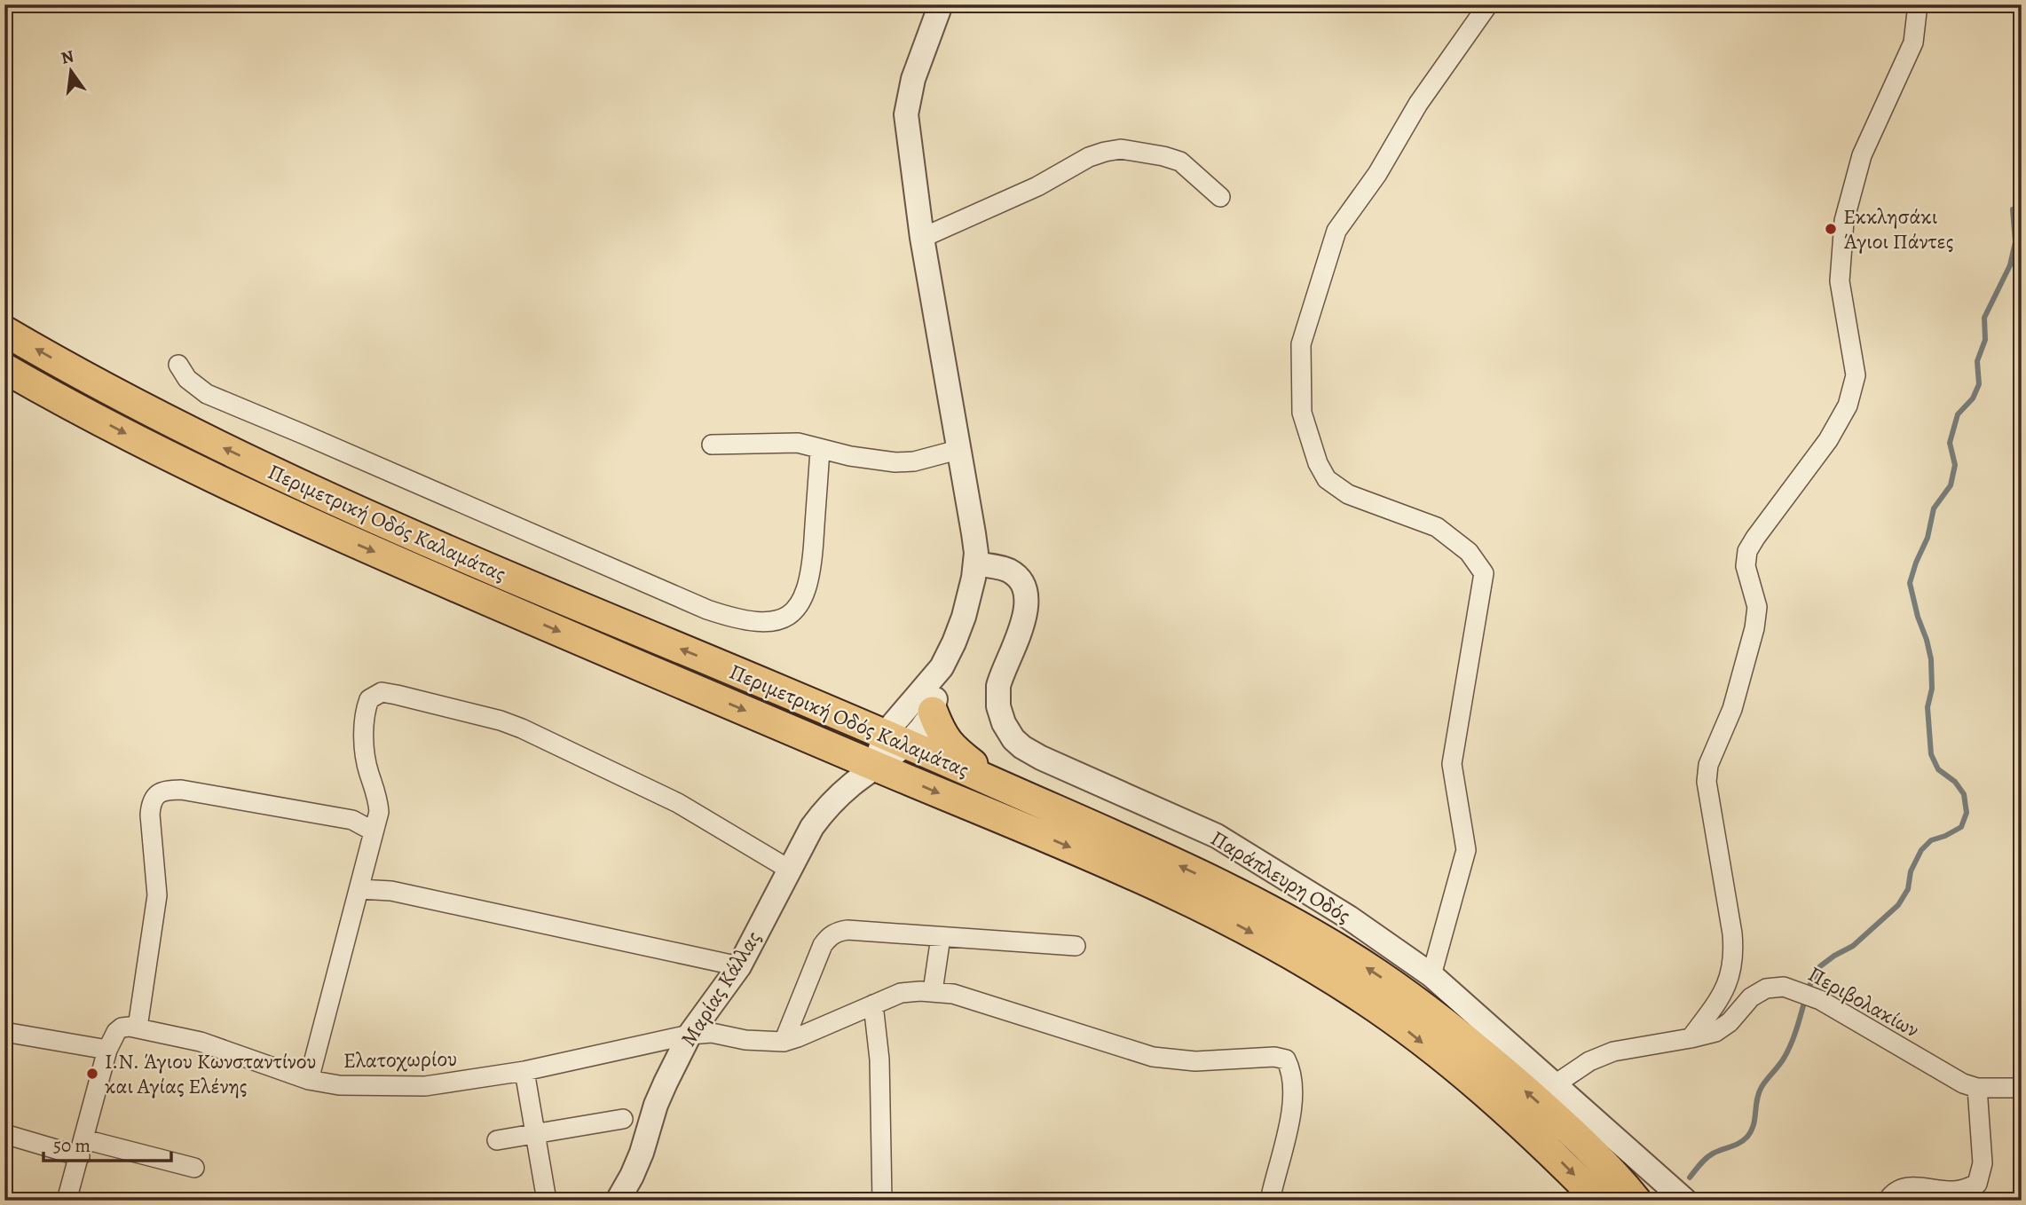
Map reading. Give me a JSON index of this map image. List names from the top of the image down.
{
  "streets": {
    "main road": ["Περιμετρική Οδός Καλαμάτας"],
    "street": [
      "Παράπλευρη Οδός",
      "Μαρίας Κάλλας",
      "Περιβολακίων",
      "Ελατοχωρίου"
    ]
  },
  "crossings": [
    ["Περιμετρική Οδός Καλαμάτας", "Μαρίας Κάλλας"],
    ["Παράπλευρη Οδός", "Περιβολακίων"],
    ["Μαρίας Κάλλας", "Ελατοχωρίου"]
  ],
  "places": ["Εκκλησάκι Άγιοι Πάντες", "Ι.Ν. Άγιου Κωνσταντίνου και Αγίας Ελένης"],
  "scale_bar": "50 m",
  "north": "top"
}
